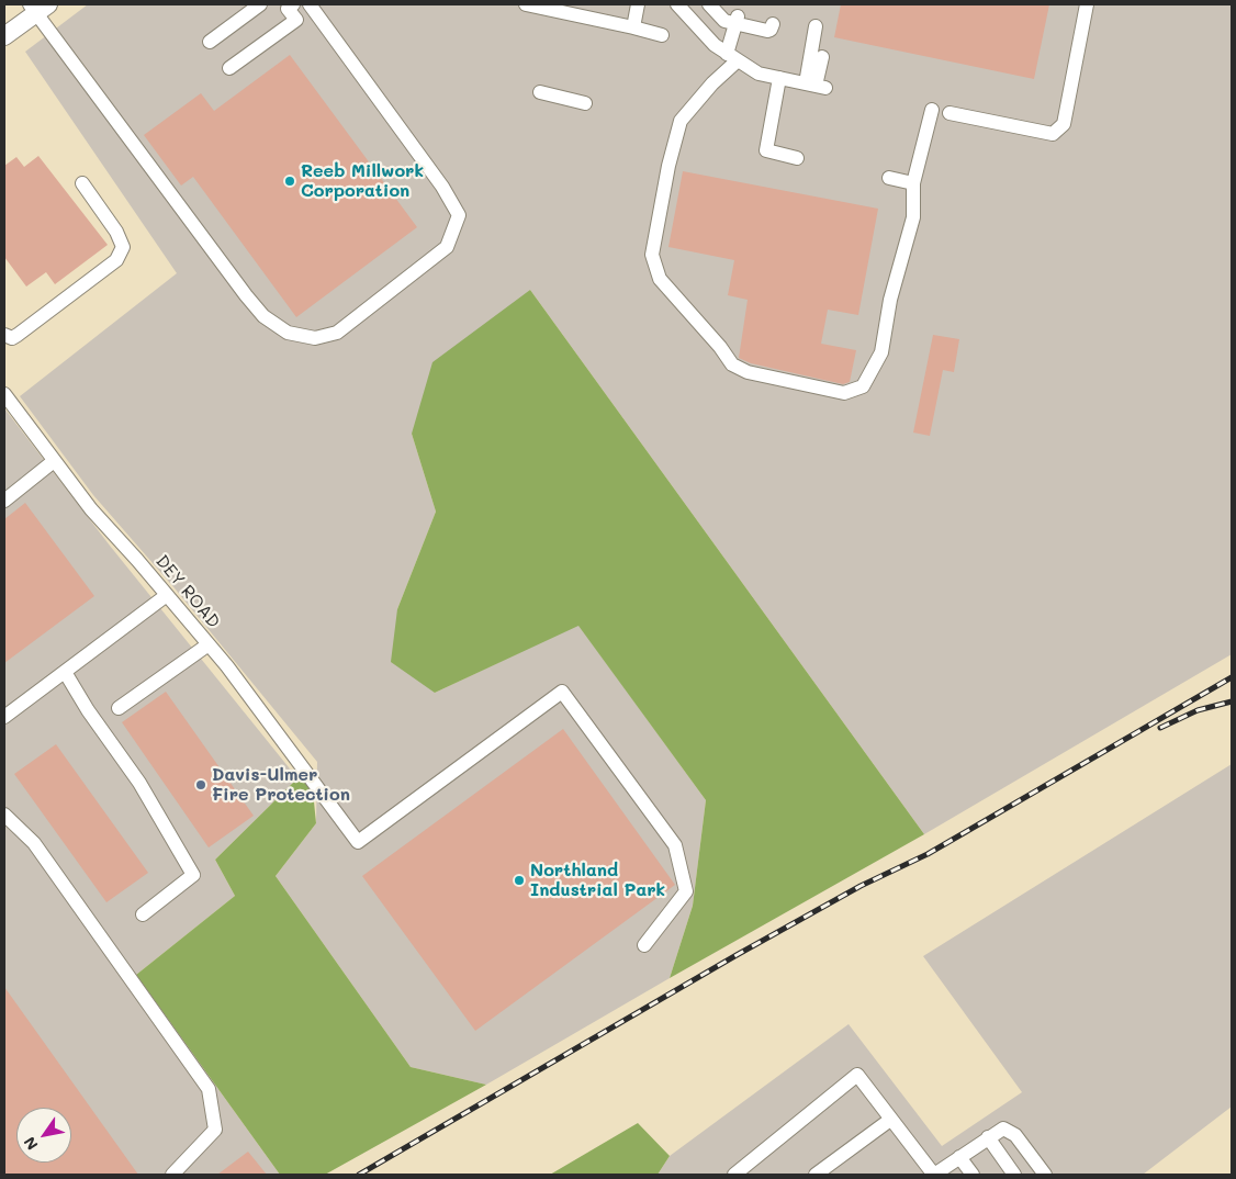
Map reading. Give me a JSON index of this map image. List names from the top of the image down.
{
  "streets": {
    "street": ["DEY ROAD"]
  },
  "places": ["Reeb Millwork Corporation", "Davis-Ulmer Fire Protection", "Northland Industrial Park"],
  "north": "bottom left"
}
